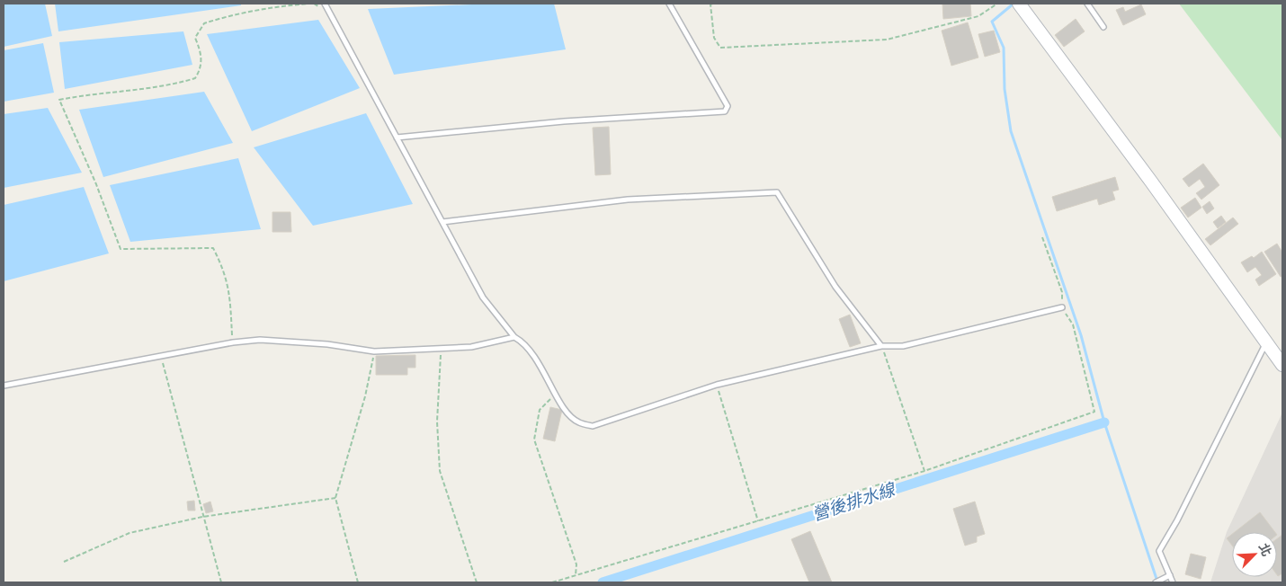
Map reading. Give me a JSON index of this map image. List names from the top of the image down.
{
  "water": ["營後排水線"],
  "north": "top right"
}
